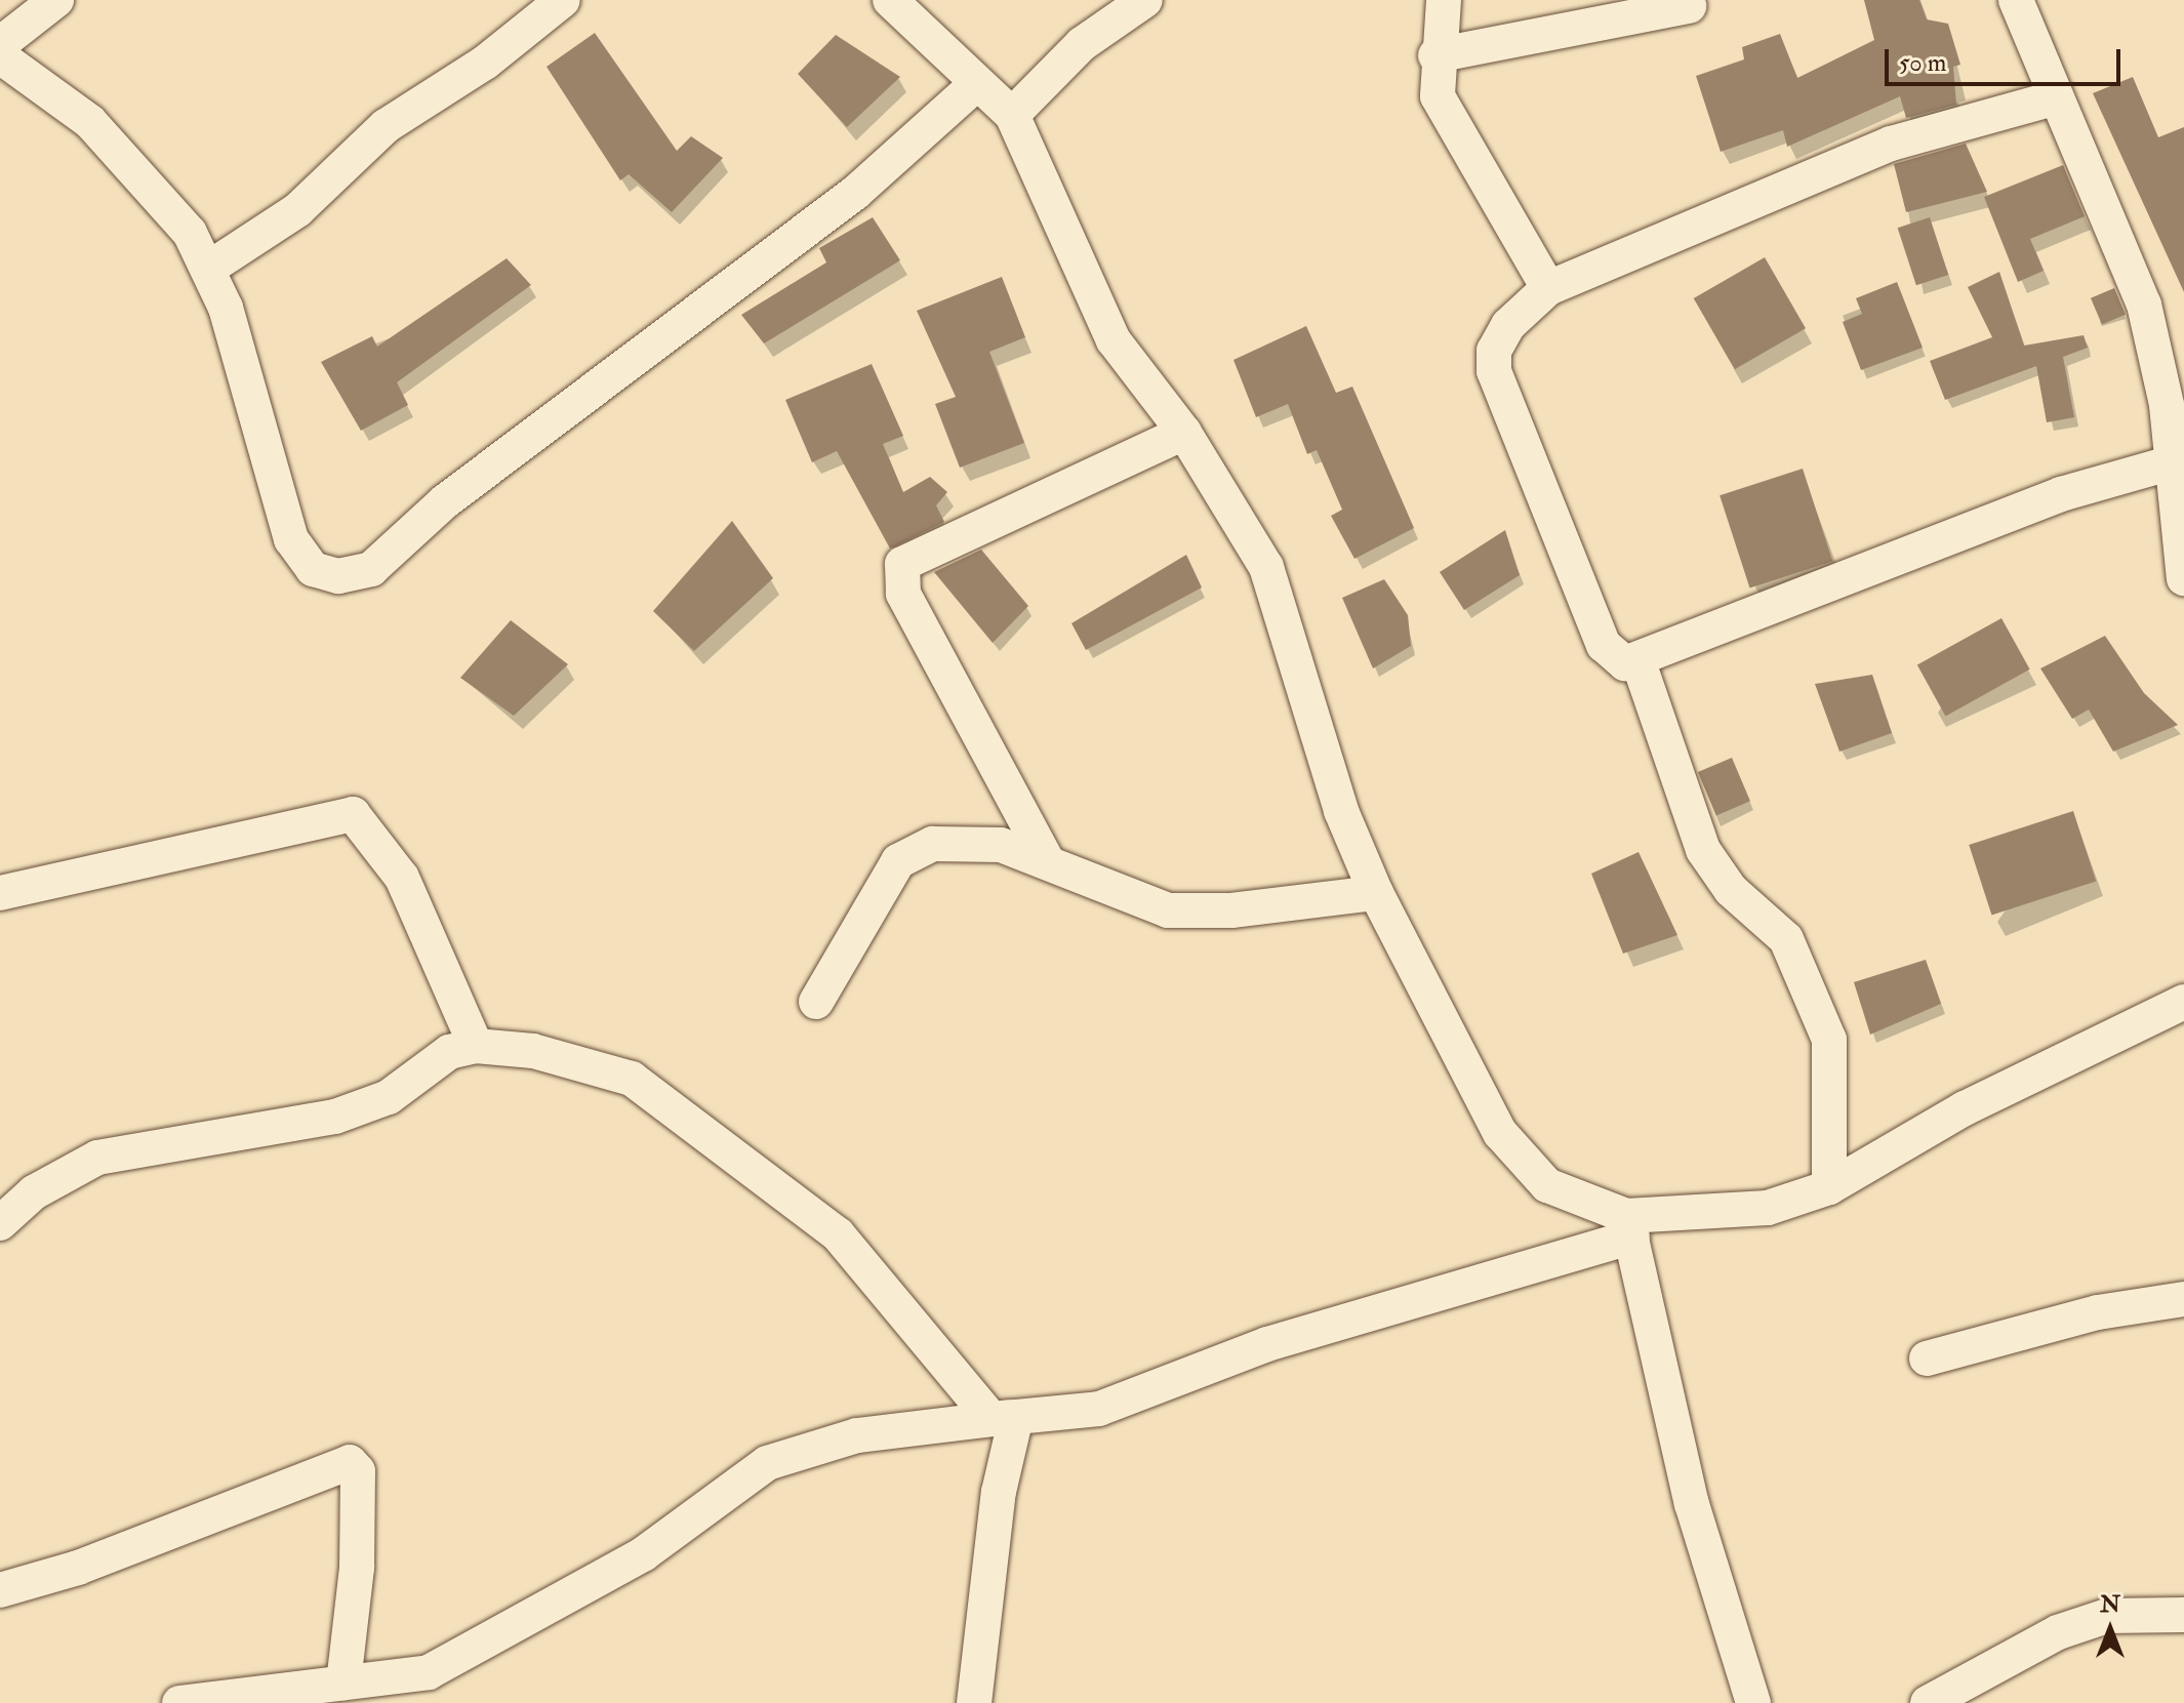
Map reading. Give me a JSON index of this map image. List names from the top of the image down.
{
  "scale_bar": "50 m",
  "north": "top"
}
